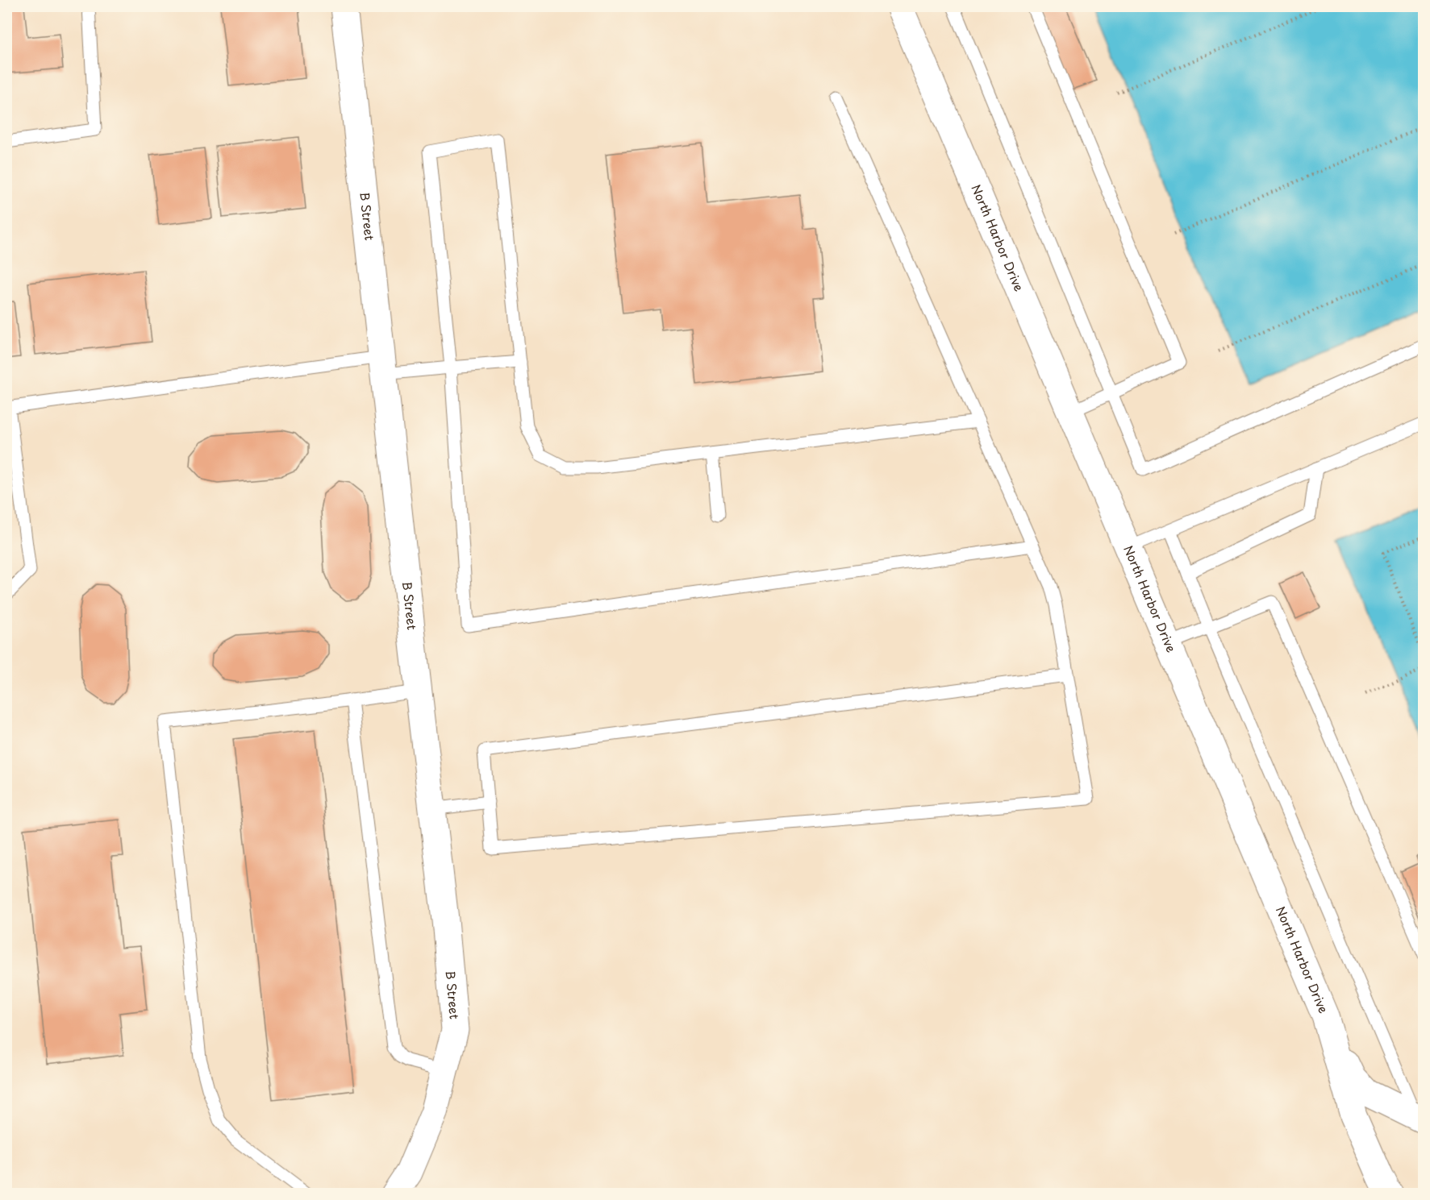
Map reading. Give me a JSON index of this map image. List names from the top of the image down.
{
  "streets": {
    "street": ["B Street", "North Harbor Drive"]
  }
}
